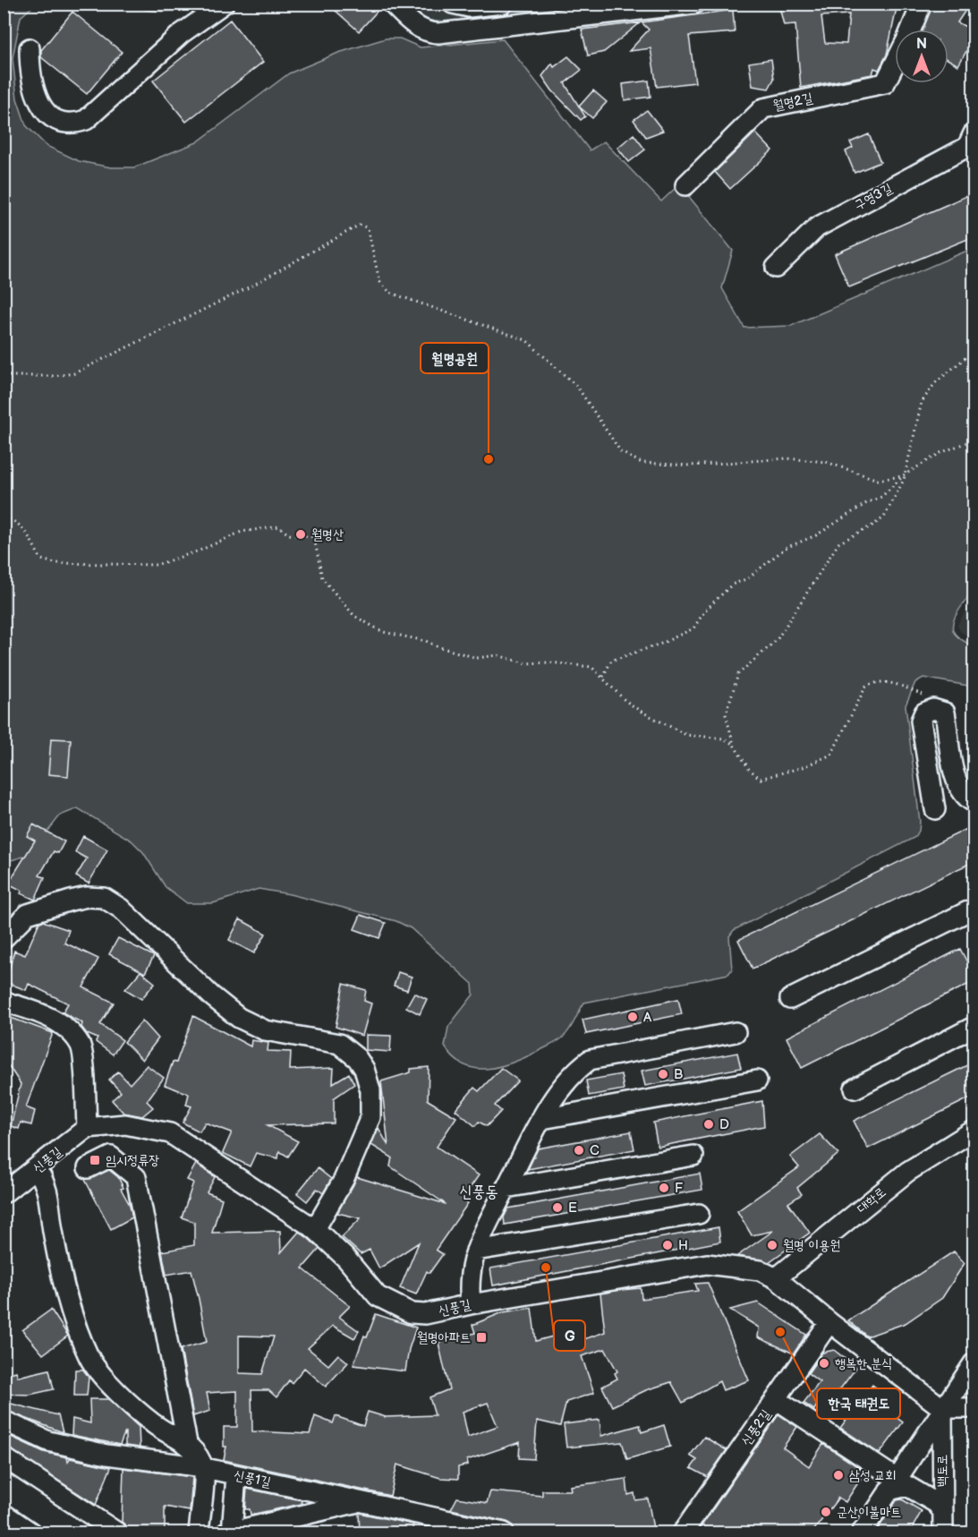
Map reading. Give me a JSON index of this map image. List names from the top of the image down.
{
  "streets": {
    "street": [
      "월명2길",
      "구영3길",
      "신풍길",
      "대학로",
      "신풍2길",
      "백토로",
      "신풍1길"
    ]
  },
  "crossings": [
    ["신풍길", "대학로"],
    ["신풍길", "신풍2길"],
    ["신풍길", "백토로"]
  ],
  "districts": ["신풍동"],
  "places": {
    "other": [
      "월명공원",
      "월명산",
      "A",
      "B",
      "D",
      "C",
      "F",
      "E",
      "H",
      "월명 이용원",
      "G",
      "한국 태권도",
      "행복한 분식",
      "삼성 교회",
      "군산이불마트"
    ],
    "transit": ["임시정류장", "월명아파트"]
  },
  "north": "top"
}
